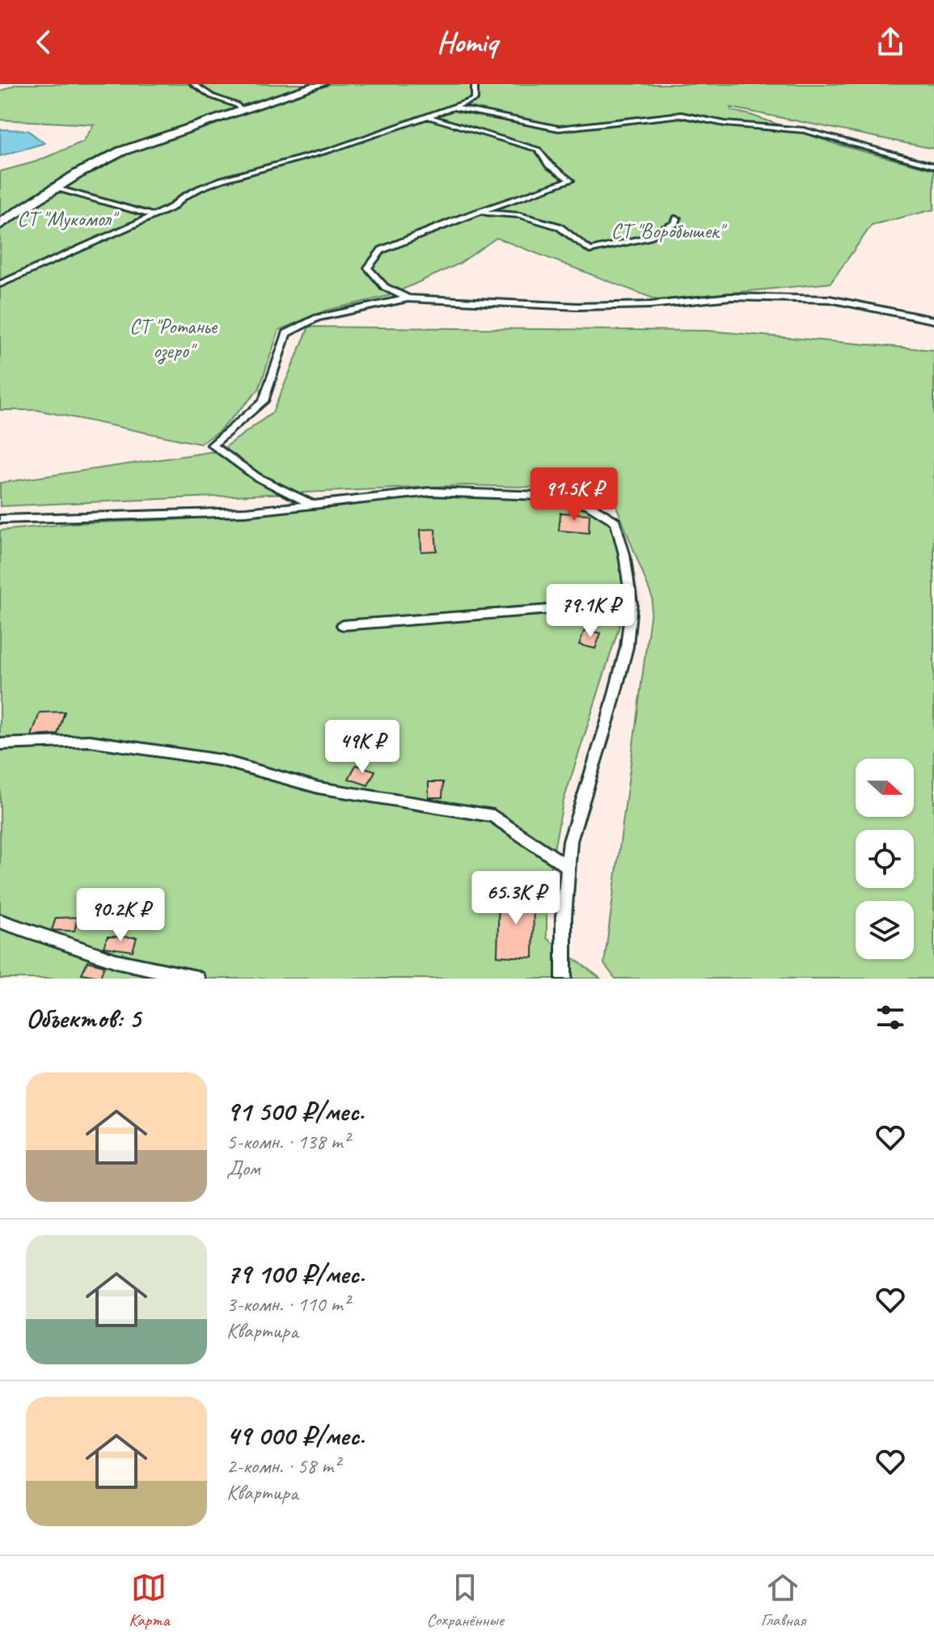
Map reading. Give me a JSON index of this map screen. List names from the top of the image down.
{
  "parks": ["СТ \"Мукомол\"", "СТ \"Воробышек\"", "СТ \"Ротанье озеро\""],
  "north": "right",
  "page": {
    "header": "Homiq",
    "price": [
      "91.5K ₽",
      "79.1K ₽",
      "49K ₽",
      "65.3K ₽",
      "90.2K ₽"
    ],
    "heading": "Объектов: 5",
    "list": [
      {
        "name": "91 500 ₽/мес.",
        "note": "5-комн. · 138 m² · Дом"
      },
      {
        "name": "79 100 ₽/мес.",
        "note": "3-комн. · 110 m² · Квартира"
      },
      {
        "name": "49 000 ₽/мес.",
        "note": "2-комн. · 58 m² · Квартира"
      }
    ],
    "tabs": ["Карта", "Сохранённые", "Главная"]
  }
}
